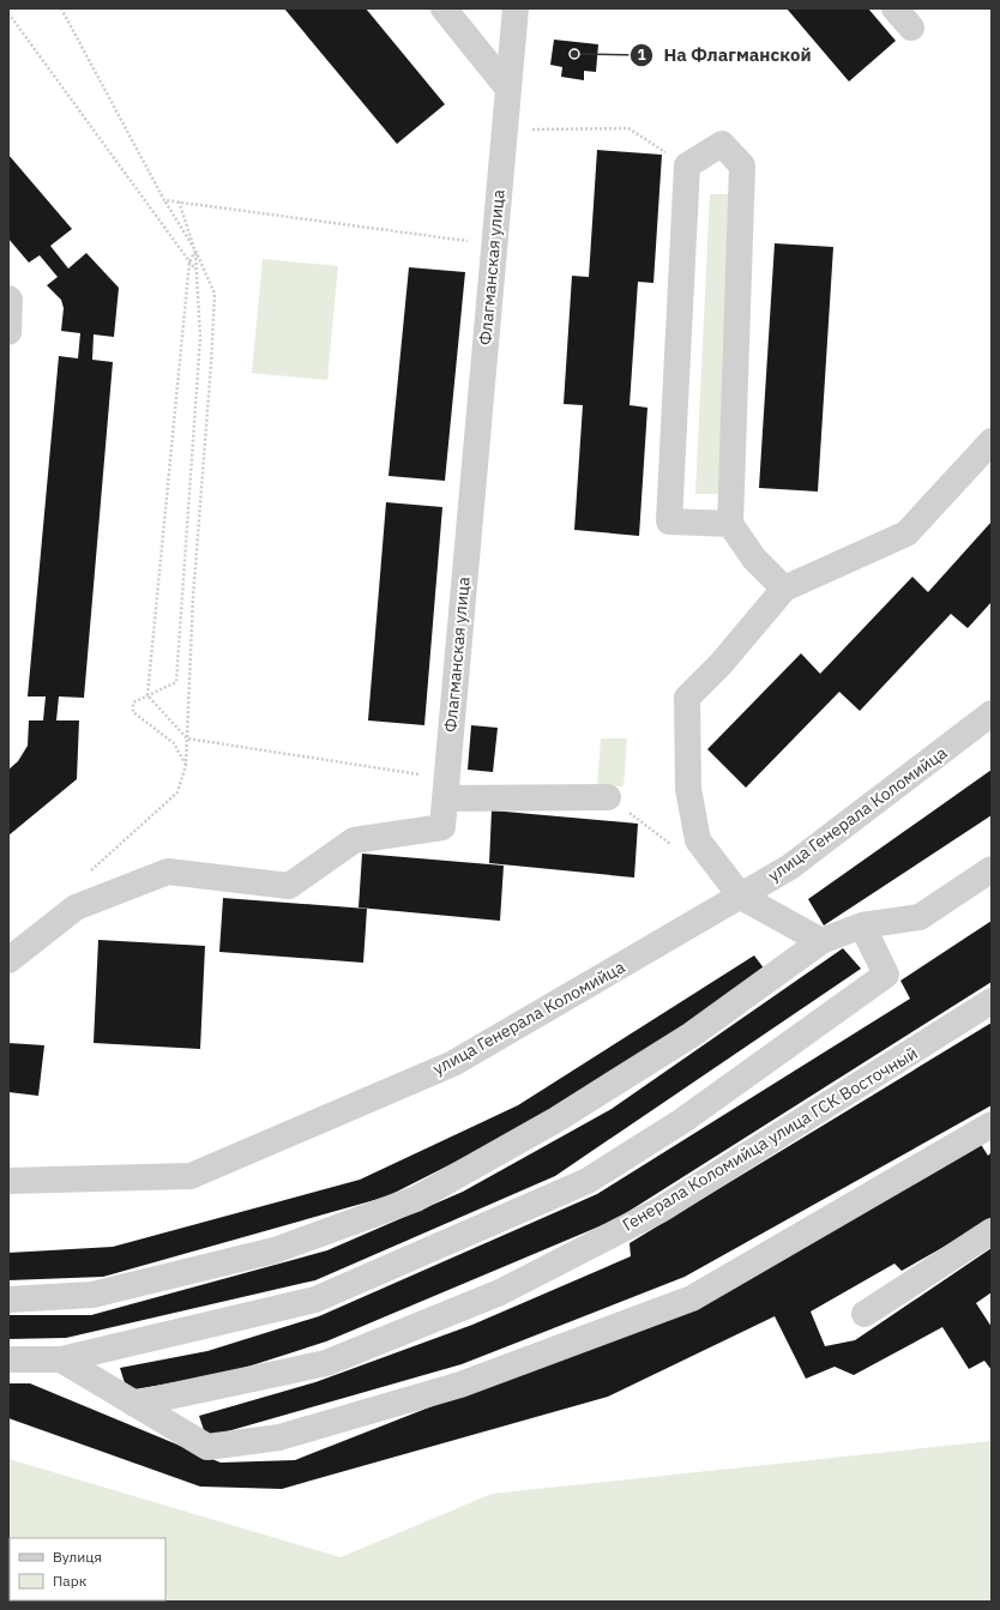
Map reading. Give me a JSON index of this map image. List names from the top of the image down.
{
  "streets": {
    "street": ["Флагманская улица", "улица Генерала Коломийца", "Генерала Коломийца улица ГСК Восточный"]
  },
  "places": ["На Флагманской"],
  "legend": ["Вулиця", "Парк"]
}
